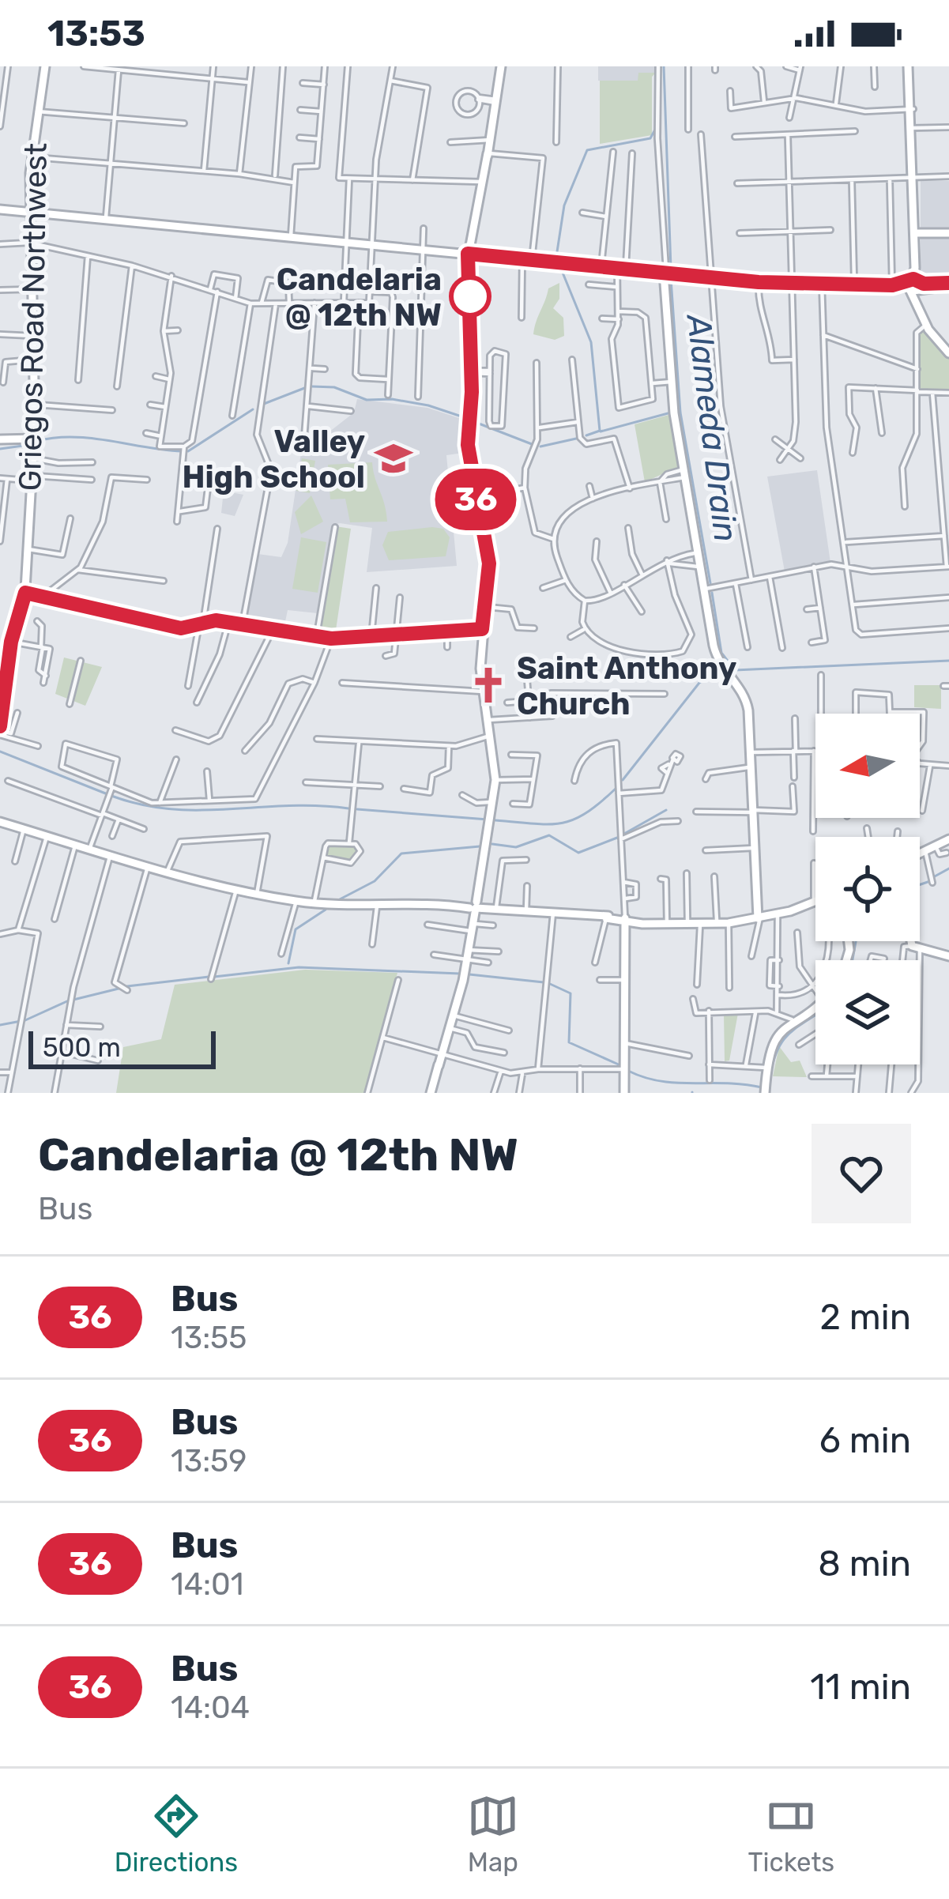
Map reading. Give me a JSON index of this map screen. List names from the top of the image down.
{
  "streets": {
    "main road": ["Griegos Road Northwest"]
  },
  "water": ["Alameda Drain"],
  "places": {
    "other": ["Candelaria @ 12th NW"],
    "school or university": ["Valley High School"],
    "church": ["Saint Anthony Church"]
  },
  "lines": ["bus line 36"],
  "scale_bar": "500 m",
  "north": "left",
  "page": {
    "status": "13:53",
    "on_map": "36",
    "scale": "500 m",
    "heading": ["Candelaria @ 12th NW", "Bus"],
    "list": [
      {
        "mark": "36",
        "name": "Bus",
        "note": "13:55",
        "value": "2 min"
      },
      {
        "mark": "36",
        "name": "Bus",
        "note": "13:59",
        "value": "6 min"
      },
      {
        "mark": "36",
        "name": "Bus",
        "note": "14:01",
        "value": "8 min"
      },
      {
        "mark": "36",
        "name": "Bus",
        "note": "14:04",
        "value": "11 min"
      }
    ],
    "tabs": ["Directions", "Map", "Tickets"]
  }
}
